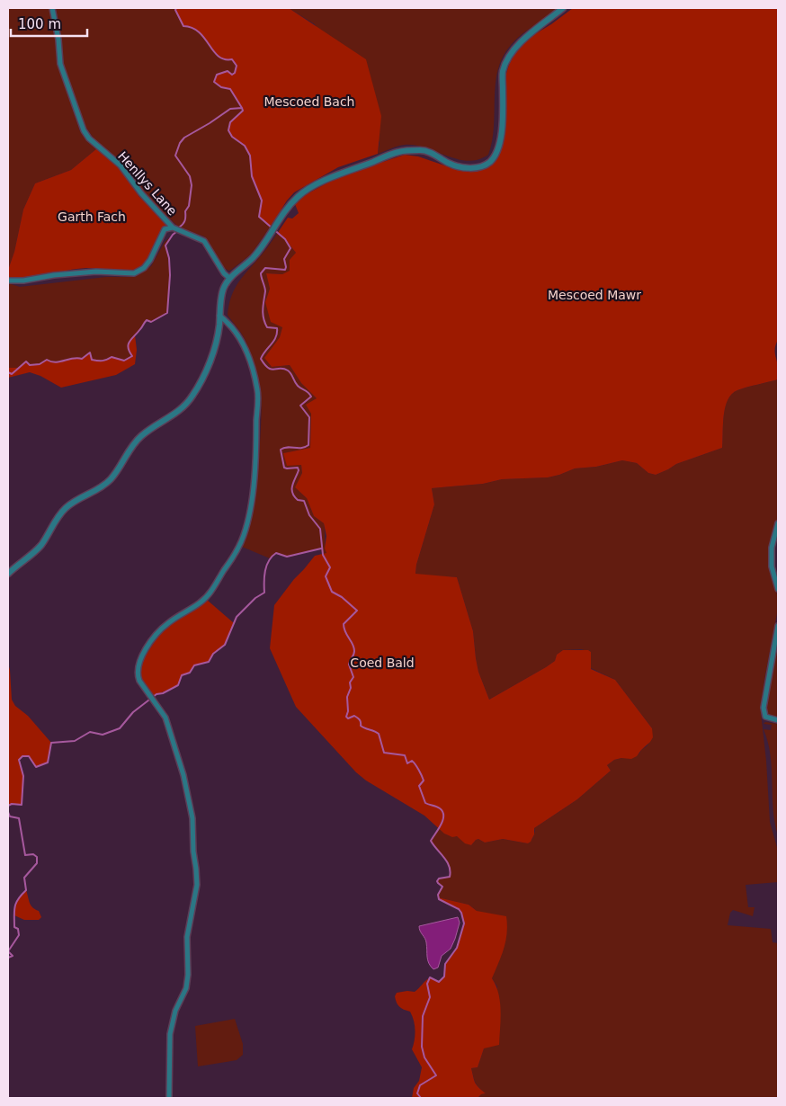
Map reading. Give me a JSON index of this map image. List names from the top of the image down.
{
  "streets": {
    "street": ["Henllys Lane"]
  },
  "parks": [
    "Mescoed Bach",
    "Garth Fach",
    "Mescoed Mawr",
    "Coed Bald"
  ],
  "scale_bar": "100 m"
}
